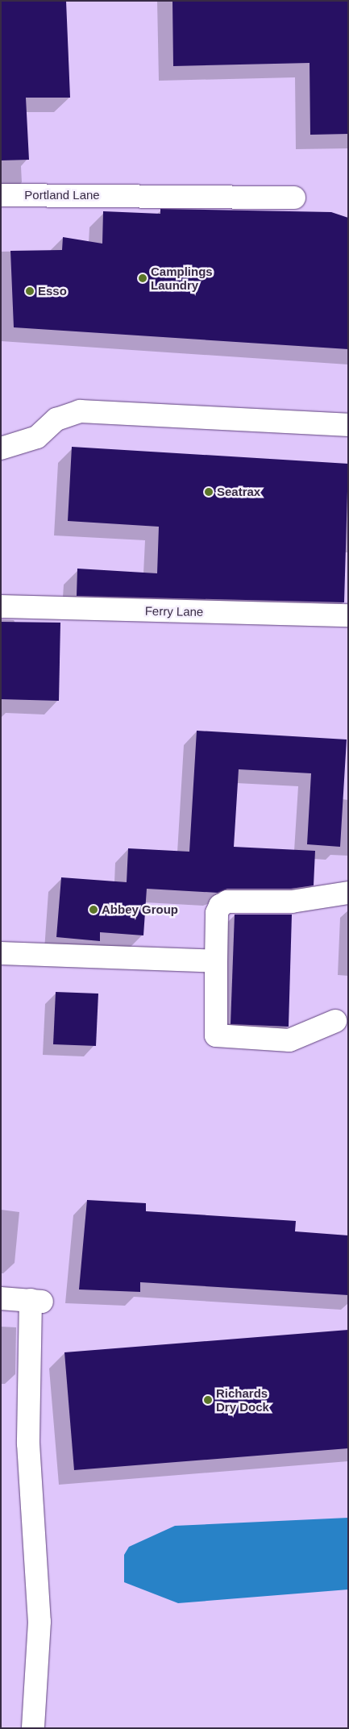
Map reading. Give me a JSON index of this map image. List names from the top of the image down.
{
  "streets": {
    "street": ["Portland Lane", "Ferry Lane"]
  },
  "places": [
    "Camplings Laundry",
    "Esso",
    "Seatrax",
    "Abbey Group",
    "Richards Dry Dock"
  ]
}
